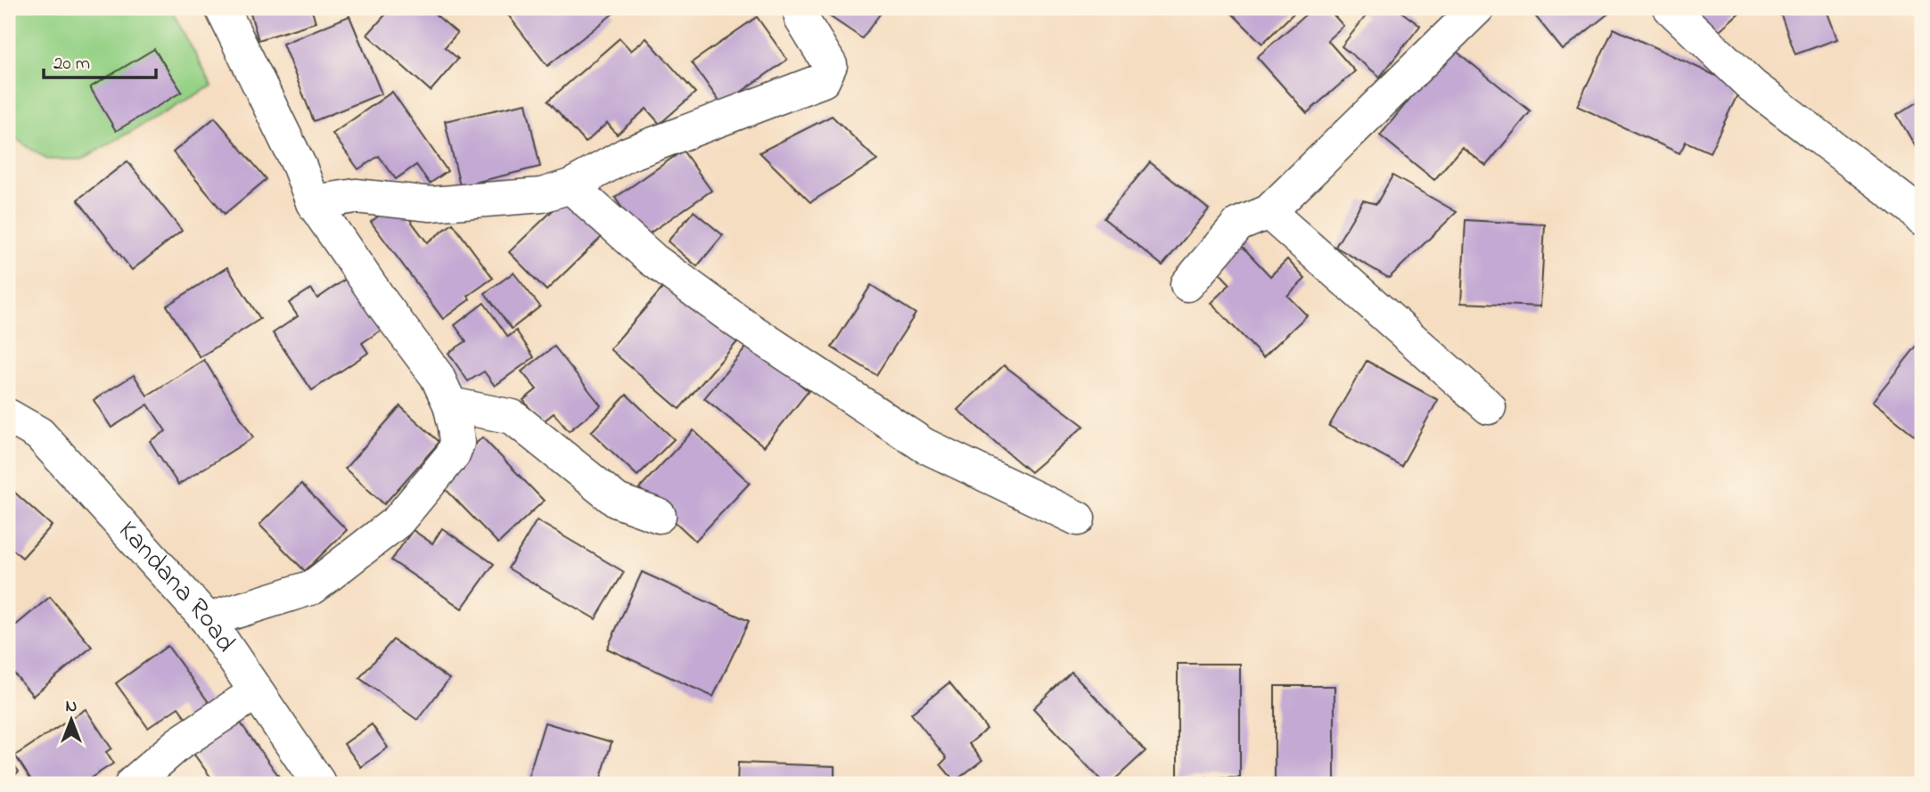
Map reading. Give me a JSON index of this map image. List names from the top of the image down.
{
  "streets": {
    "street": ["Kandana Road"]
  },
  "scale_bar": "20 m",
  "north": "top"
}
